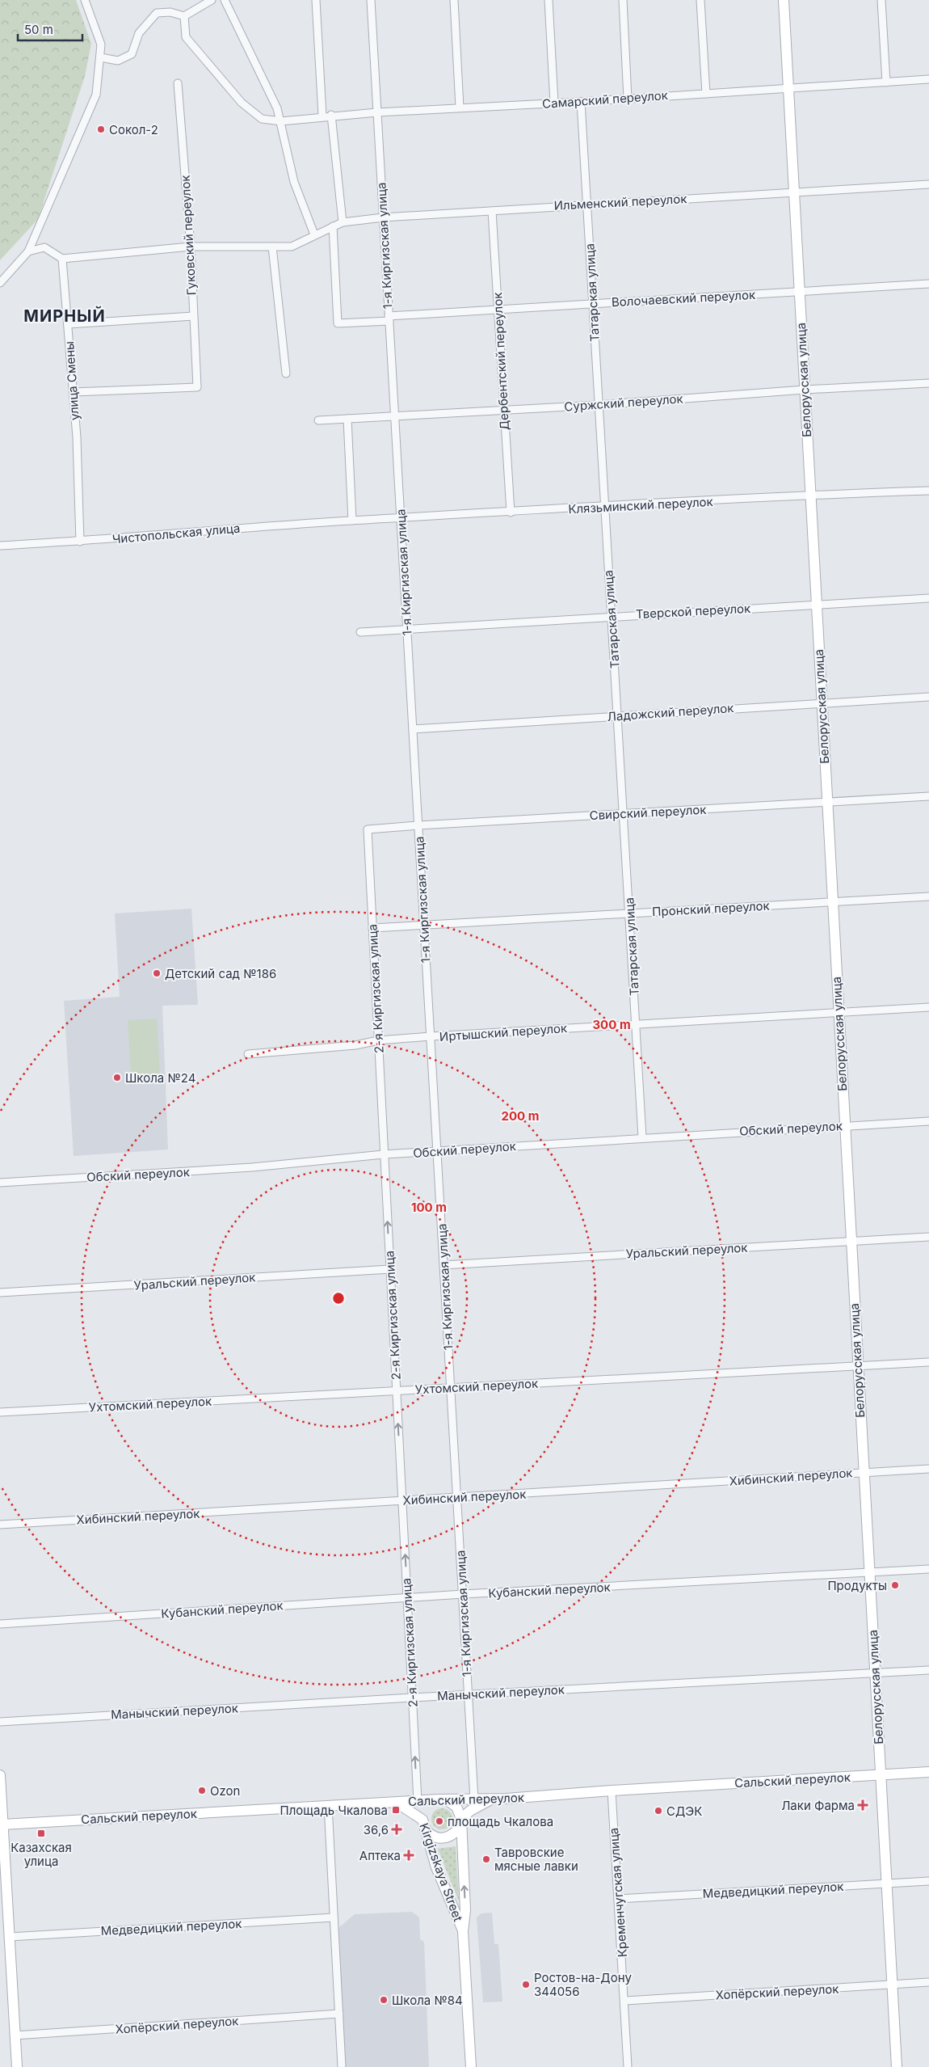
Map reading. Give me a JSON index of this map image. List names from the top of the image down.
{
  "streets": {
    "main road": ["Белорусская улица", "Сальский переулок", "Kirgizskaya Street"],
    "street": [
      "Самарский переулок",
      "Ильменский переулок",
      "Гуковский переулок",
      "1-я Киргизская улица",
      "Татарская улица",
      "Волочаевский переулок",
      "Дербентский переулок",
      "улица Смены",
      "Суржский переулок",
      "Клязьминский переулок",
      "Чистопольская улица",
      "Тверской переулок",
      "Ладожский переулок",
      "Свирский переулок",
      "Пронский переулок",
      "2-я Киргизская улица",
      "Иртышский переулок",
      "Обский переулок",
      "Уральский переулок",
      "Ухтомский переулок",
      "Хибинский переулок",
      "Кубанский переулок",
      "Манычский переулок",
      "Медведицкий переулок",
      "Кременчугская улица",
      "Хопёрский переулок"
    ]
  },
  "crossings": [
    ["Самарский переулок", "1-я Киргизская улица"],
    ["Самарский переулок", "Татарская улица"],
    ["Самарский переулок", "Белорусская улица"],
    ["Ильменский переулок", "Гуковский переулок"],
    ["Ильменский переулок", "1-я Киргизская улица"],
    ["Ильменский переулок", "Татарская улица"],
    ["Ильменский переулок", "Волочаевский переулок"],
    ["Ильменский переулок", "Дербентский переулок"],
    ["Ильменский переулок", "Белорусская улица"],
    ["Ильменский переулок", "улица Смены"],
    ["Гуковский переулок", "улица Смены"],
    ["1-я Киргизская улица", "Волочаевский переулок"],
    ["1-я Киргизская улица", "Суржский переулок"],
    ["1-я Киргизская улица", "Клязьминский переулок"],
    ["1-я Киргизская улица", "Тверской переулок"],
    ["1-я Киргизская улица", "Ладожский переулок"],
    ["1-я Киргизская улица", "Свирский переулок"],
    ["1-я Киргизская улица", "Пронский переулок"],
    ["1-я Киргизская улица", "Иртышский переулок"],
    ["1-я Киргизская улица", "Обский переулок"],
    ["1-я Киргизская улица", "Уральский переулок"],
    ["1-я Киргизская улица", "Ухтомский переулок"],
    ["1-я Киргизская улица", "Хибинский переулок"],
    ["1-я Киргизская улица", "Кубанский переулок"],
    ["1-я Киргизская улица", "Манычский переулок"],
    ["1-я Киргизская улица", "Сальский переулок"],
    ["Татарская улица", "Волочаевский переулок"],
    ["Татарская улица", "Суржский переулок"],
    ["Татарская улица", "Клязьминский переулок"],
    ["Татарская улица", "Тверской переулок"],
    ["Татарская улица", "Ладожский переулок"],
    ["Татарская улица", "Свирский переулок"],
    ["Татарская улица", "Пронский переулок"],
    ["Татарская улица", "Иртышский переулок"],
    ["Татарская улица", "Обский переулок"],
    ["Волочаевский переулок", "Дербентский переулок"],
    ["Волочаевский переулок", "Белорусская улица"],
    ["Дербентский переулок", "Суржский переулок"],
    ["Дербентский переулок", "Клязьминский переулок"],
    ["Белорусская улица", "Суржский переулок"],
    ["Белорусская улица", "Клязьминский переулок"],
    ["Белорусская улица", "Тверской переулок"],
    ["Белорусская улица", "Ладожский переулок"],
    ["Белорусская улица", "Свирский переулок"],
    ["Белорусская улица", "Пронский переулок"],
    ["Белорусская улица", "Иртышский переулок"],
    ["Белорусская улица", "Обский переулок"],
    ["Белорусская улица", "Уральский переулок"],
    ["Белорусская улица", "Ухтомский переулок"],
    ["Белорусская улица", "Хибинский переулок"],
    ["Белорусская улица", "Кубанский переулок"],
    ["Белорусская улица", "Манычский переулок"],
    ["Белорусская улица", "Сальский переулок"],
    ["Белорусская улица", "Медведицкий переулок"],
    ["Белорусская улица", "Хопёрский переулок"],
    ["улица Смены", "Чистопольская улица"],
    ["Клязьминский переулок", "Чистопольская улица"],
    ["Свирский переулок", "2-я Киргизская улица"],
    ["Пронский переулок", "2-я Киргизская улица"],
    ["2-я Киргизская улица", "Иртышский переулок"],
    ["2-я Киргизская улица", "Обский переулок"],
    ["2-я Киргизская улица", "Уральский переулок"],
    ["2-я Киргизская улица", "Ухтомский переулок"],
    ["2-я Киргизская улица", "Хибинский переулок"],
    ["2-я Киргизская улица", "Кубанский переулок"],
    ["2-я Киргизская улица", "Манычский переулок"],
    ["2-я Киргизская улица", "Сальский переулок"],
    ["Сальский переулок", "Kirgizskaya Street"],
    ["Сальский переулок", "Кременчугская улица"],
    ["Медведицкий переулок", "Кременчугская улица"],
    ["Кременчугская улица", "Хопёрский переулок"]
  ],
  "one_way": ["2-я Киргизская улица"],
  "districts": ["МИРНЫЙ"],
  "places": {
    "other": [
      "Сокол-2",
      "Детский сад №186",
      "Школа №24",
      "Продукты",
      "Ozon",
      "СДЭК",
      "площадь Чкалова",
      "Тавровские мясные лавки",
      "Ростов-на-Дону 344056",
      "Школа №84"
    ],
    "health": ["Лаки Фарма", "36,6", "Аптека"],
    "transit": ["Площадь Чкалова", "Казахская улица"]
  },
  "scale_bar": "50 m",
  "rings": ["300 m", "200 m", "100 m"]
}
